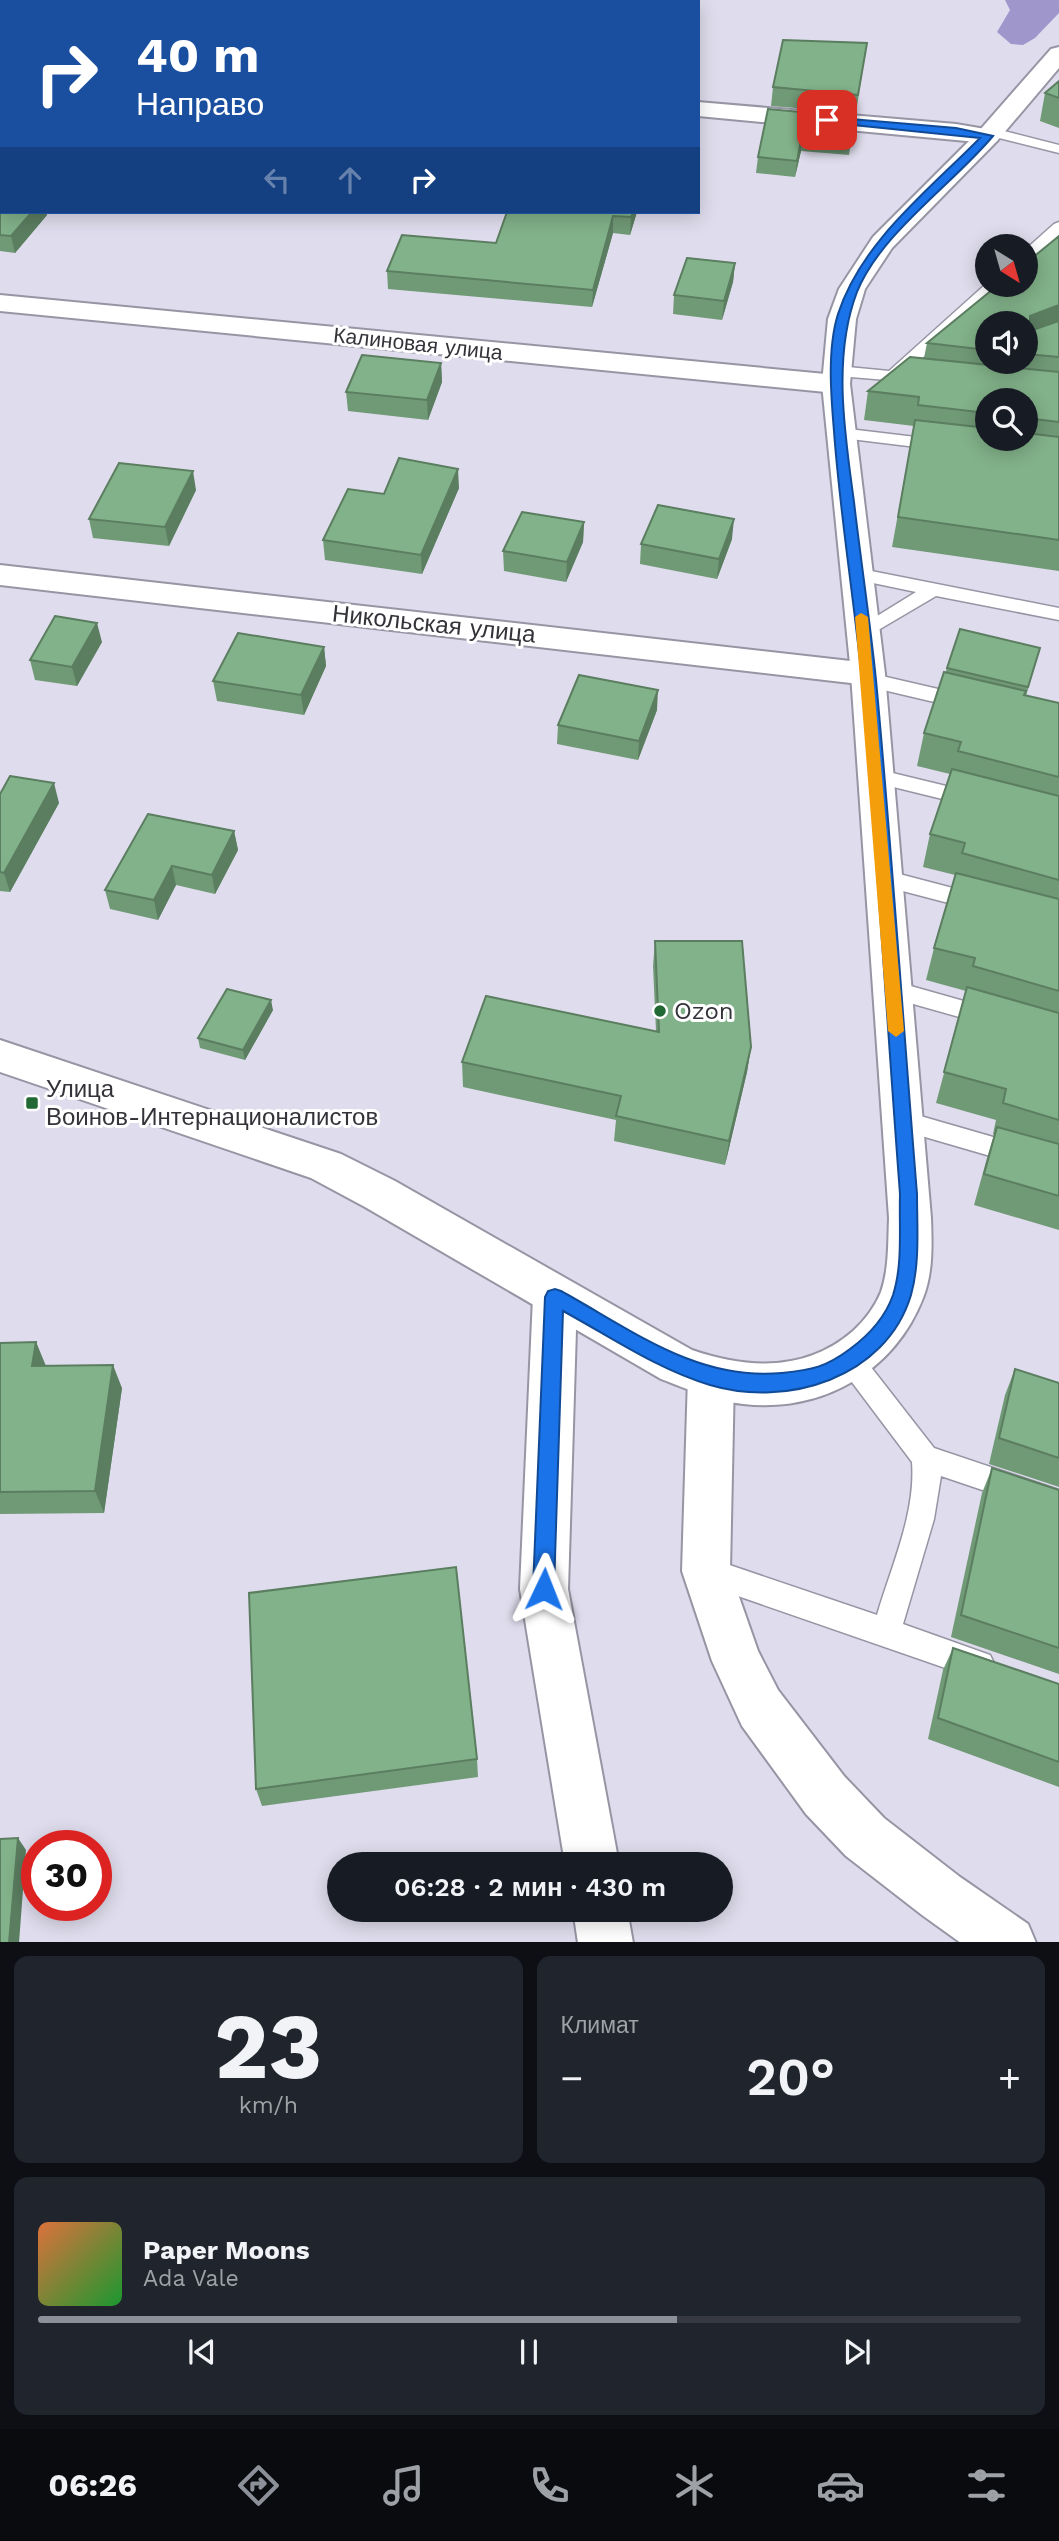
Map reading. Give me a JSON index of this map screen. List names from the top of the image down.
{
  "streets": {
    "street": ["Калиновая улица", "Никольская улица"]
  },
  "places": {
    "other": ["Ozon"],
    "transit": ["Улица Воинов-Интернационалистов"]
  },
  "north": "bottom right",
  "page": {
    "turn": ["40 m", "Направо"],
    "limit": "30",
    "trip": "06:28 · 2 мин · 430 m",
    "tile": [
      ["23", "km/h"],
      "Климат"
    ],
    "heat": ["−", "20°", "+"],
    "song": ["Paper Moons", "Ada Vale"],
    "tabs": "06:26"
  }
}
